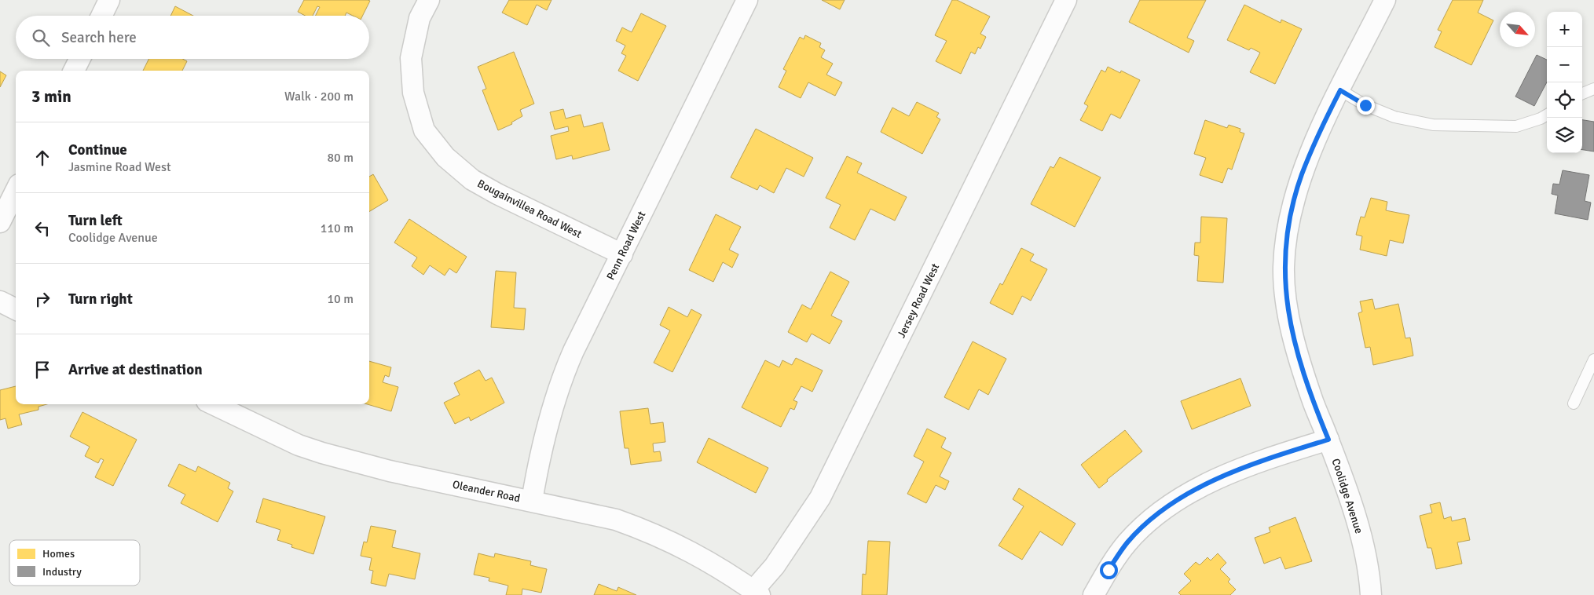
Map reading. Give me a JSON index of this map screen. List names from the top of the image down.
{
  "streets": {
    "street": [
      "Bougainvillea Road West",
      "Penn Road West",
      "Jersey Road West",
      "Oleander Road",
      "Coolidge Avenue"
    ]
  },
  "crossings": [
    ["Bougainvillea Road West", "Penn Road West"],
    ["Penn Road West", "Oleander Road"],
    ["Jersey Road West", "Oleander Road"]
  ],
  "legend": ["Homes", "Industry"],
  "north": "bottom right",
  "page": {
    "map_buttons": ["+", "−"],
    "search": "Search here",
    "heading": ["3 min", "Walk · 200 m"],
    "list": [
      ["Continue", "Jasmine Road West", "80 m"],
      ["Turn left", "Coolidge Avenue", "110 m"],
      ["Turn right", "10 m"],
      "Arrive at destination"
    ]
  }
}
